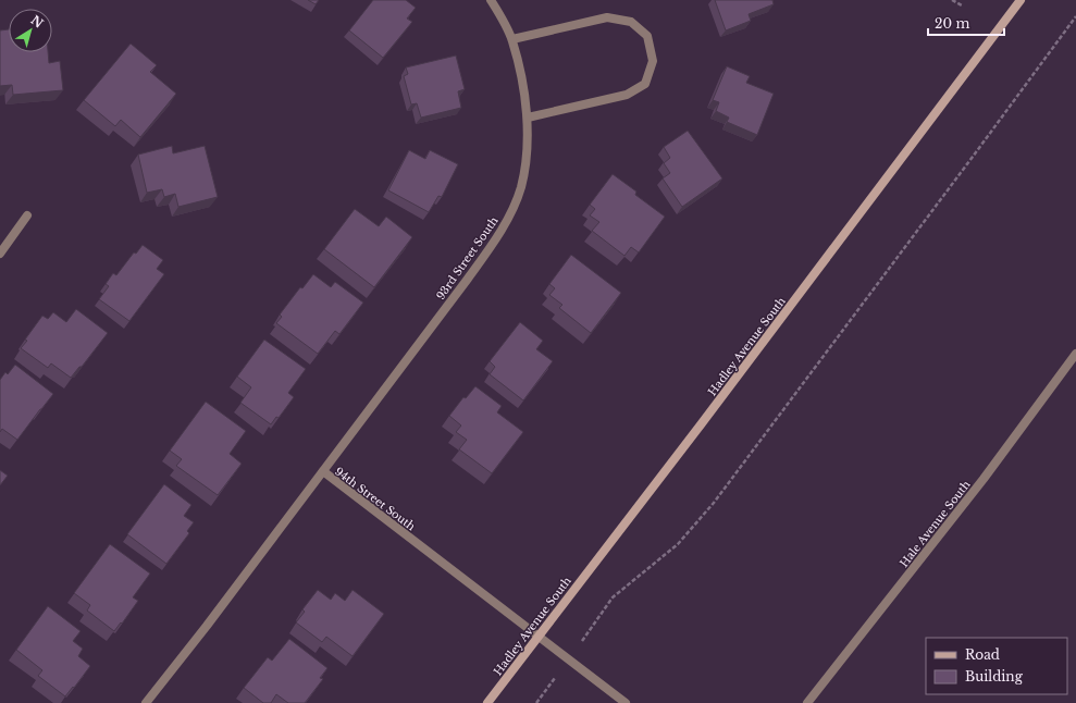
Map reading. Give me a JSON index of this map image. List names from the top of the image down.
{
  "streets": {
    "street": [
      "93rd Street South",
      "Hadley Avenue South",
      "94th Street South",
      "Hale Avenue South"
    ]
  },
  "crossings": [
    ["93rd Street South", "94th Street South"],
    ["Hadley Avenue South", "94th Street South"]
  ],
  "legend": ["Road", "Building"],
  "scale_bar": "20 m",
  "north": "top right"
}
